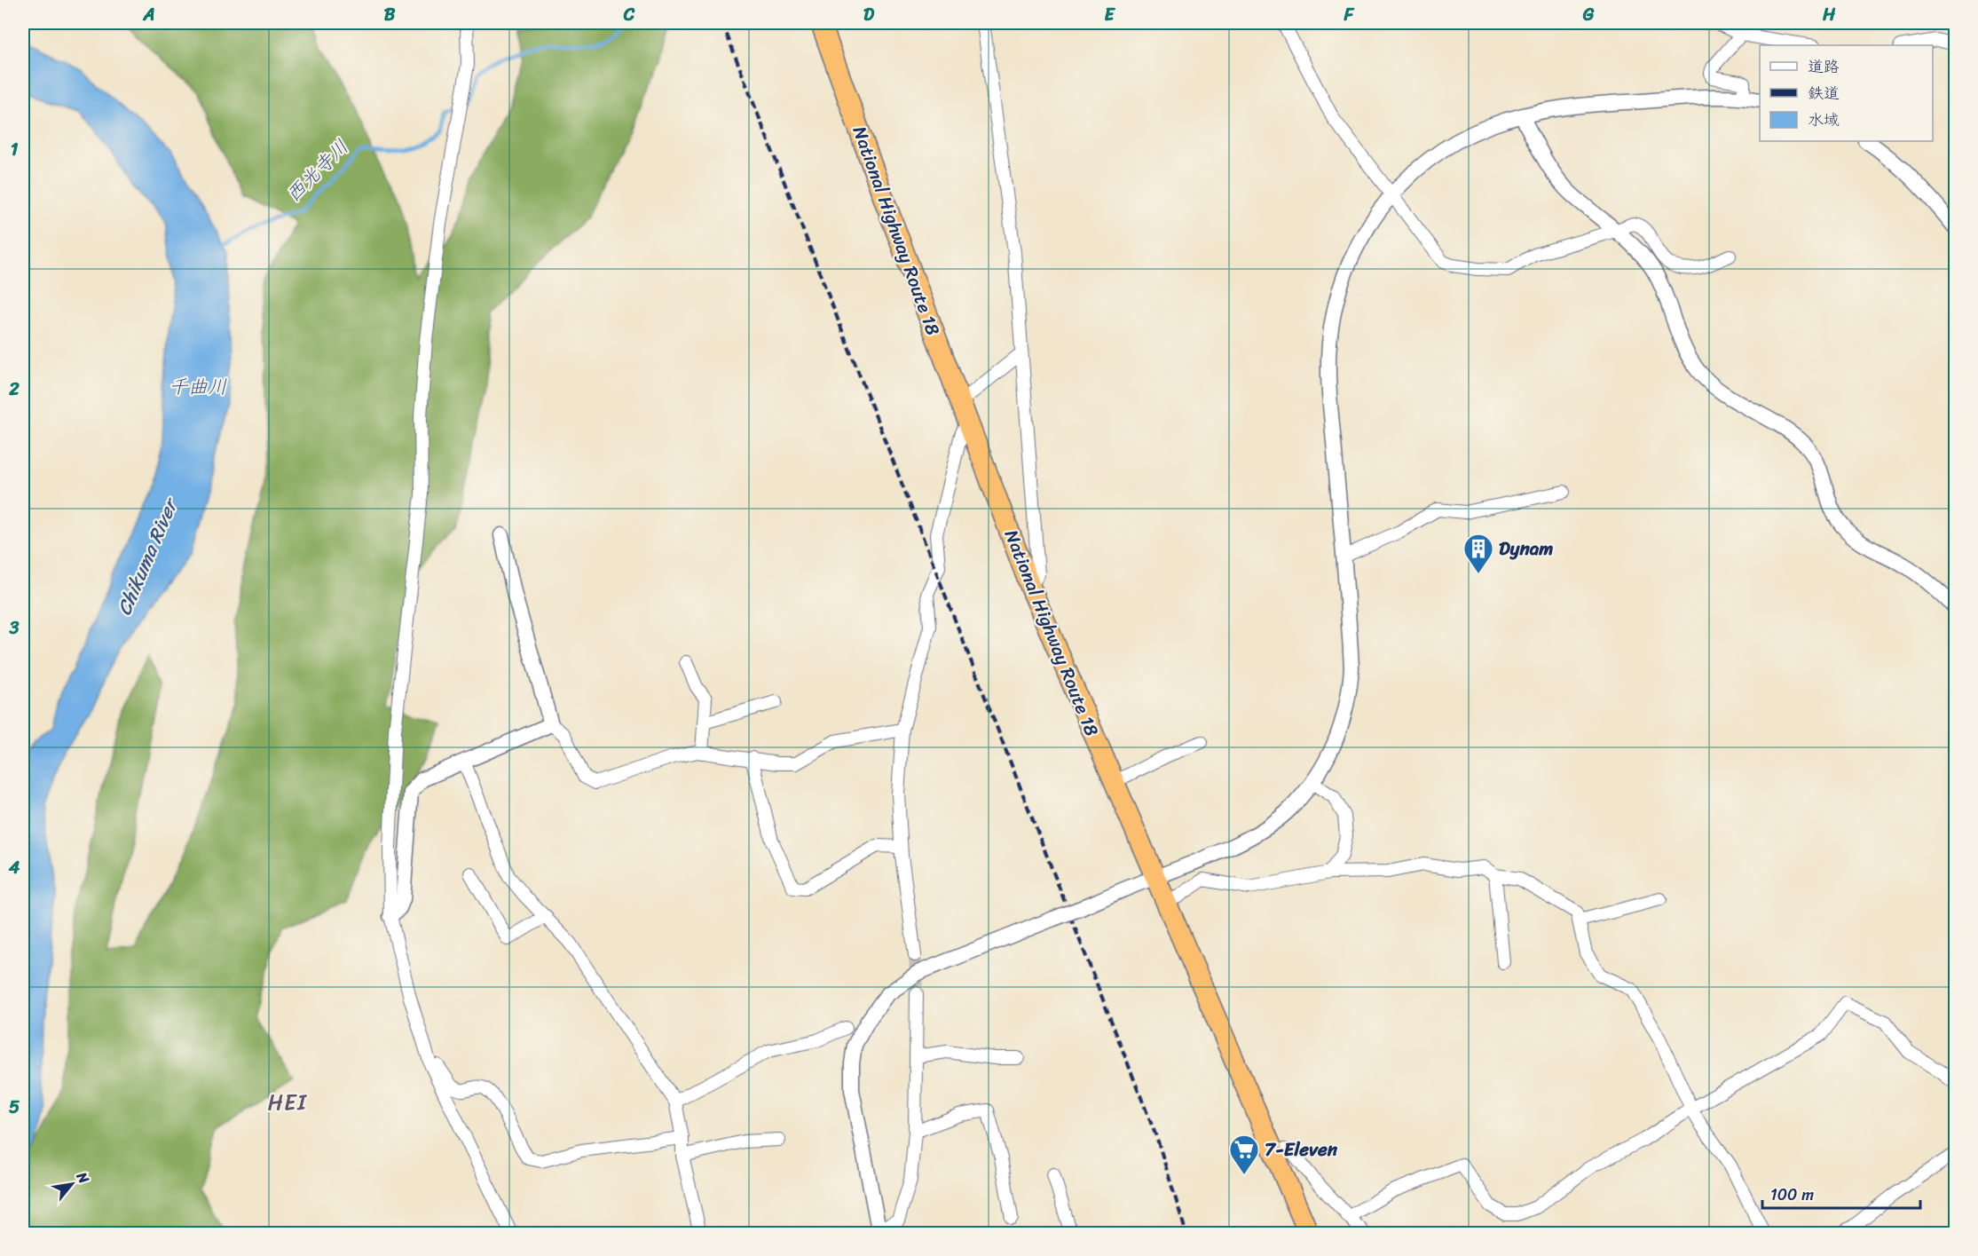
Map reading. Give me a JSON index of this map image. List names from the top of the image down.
{
  "streets": {
    "highway": ["National Highway Route 18"]
  },
  "districts": ["HEI"],
  "water": ["西光寺川", "千曲川", "Chikuma River"],
  "places": {
    "building": ["Dynam"],
    "supermarket": ["7-Eleven"]
  },
  "legend": ["道路", "鉄道", "水域"],
  "scale_bar": "100 m",
  "north": "top right",
  "grid": {
    "columns": [
      "A",
      "B",
      "C",
      "D",
      "E",
      "F",
      "G",
      "H"
    ],
    "rows": [
      "1",
      "2",
      "3",
      "4",
      "5"
    ]
  }
}
